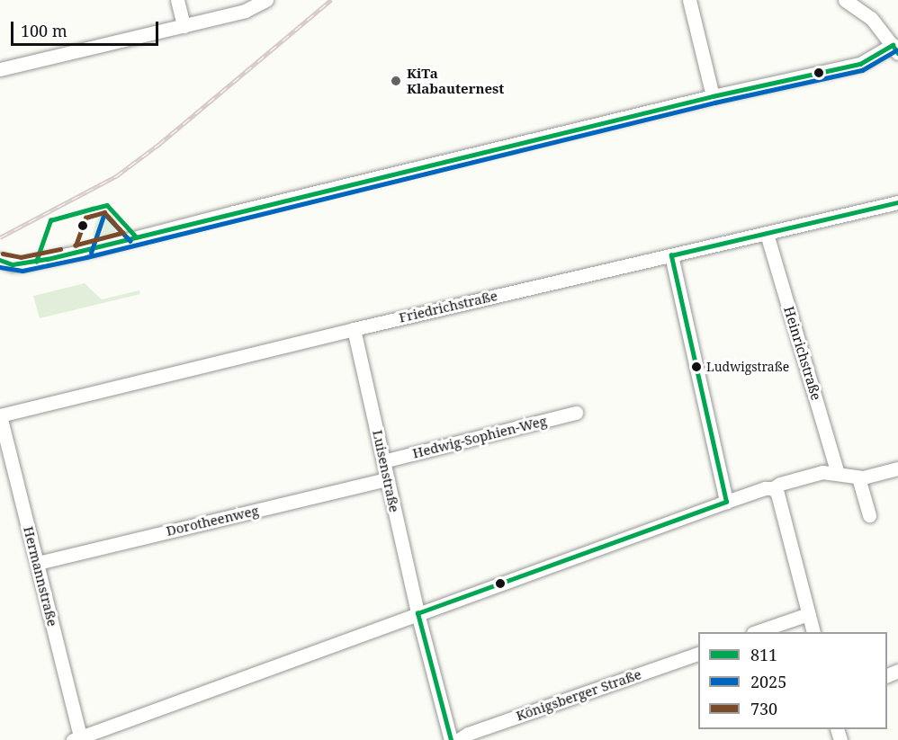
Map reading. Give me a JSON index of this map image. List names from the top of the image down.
{
  "streets": {
    "street": [
      "Friedrichstraße",
      "Heinrichstraße",
      "Hedwig-Sophien-Weg",
      "Luisenstraße",
      "Dorotheenweg",
      "Hermannstraße",
      "Königsberger Straße"
    ]
  },
  "crossings": [
    ["Friedrichstraße", "Heinrichstraße"],
    ["Friedrichstraße", "Luisenstraße"],
    ["Friedrichstraße", "Hermannstraße"],
    ["Hedwig-Sophien-Weg", "Luisenstraße"],
    ["Luisenstraße", "Dorotheenweg"],
    ["Dorotheenweg", "Hermannstraße"]
  ],
  "places": ["KiTa Klabauternest", "Ludwigstraße"],
  "lines": ["transit line 811", "transit line 2025", "transit line 730"],
  "legend": ["811", "2025", "730"],
  "scale_bar": "100 m"
}
